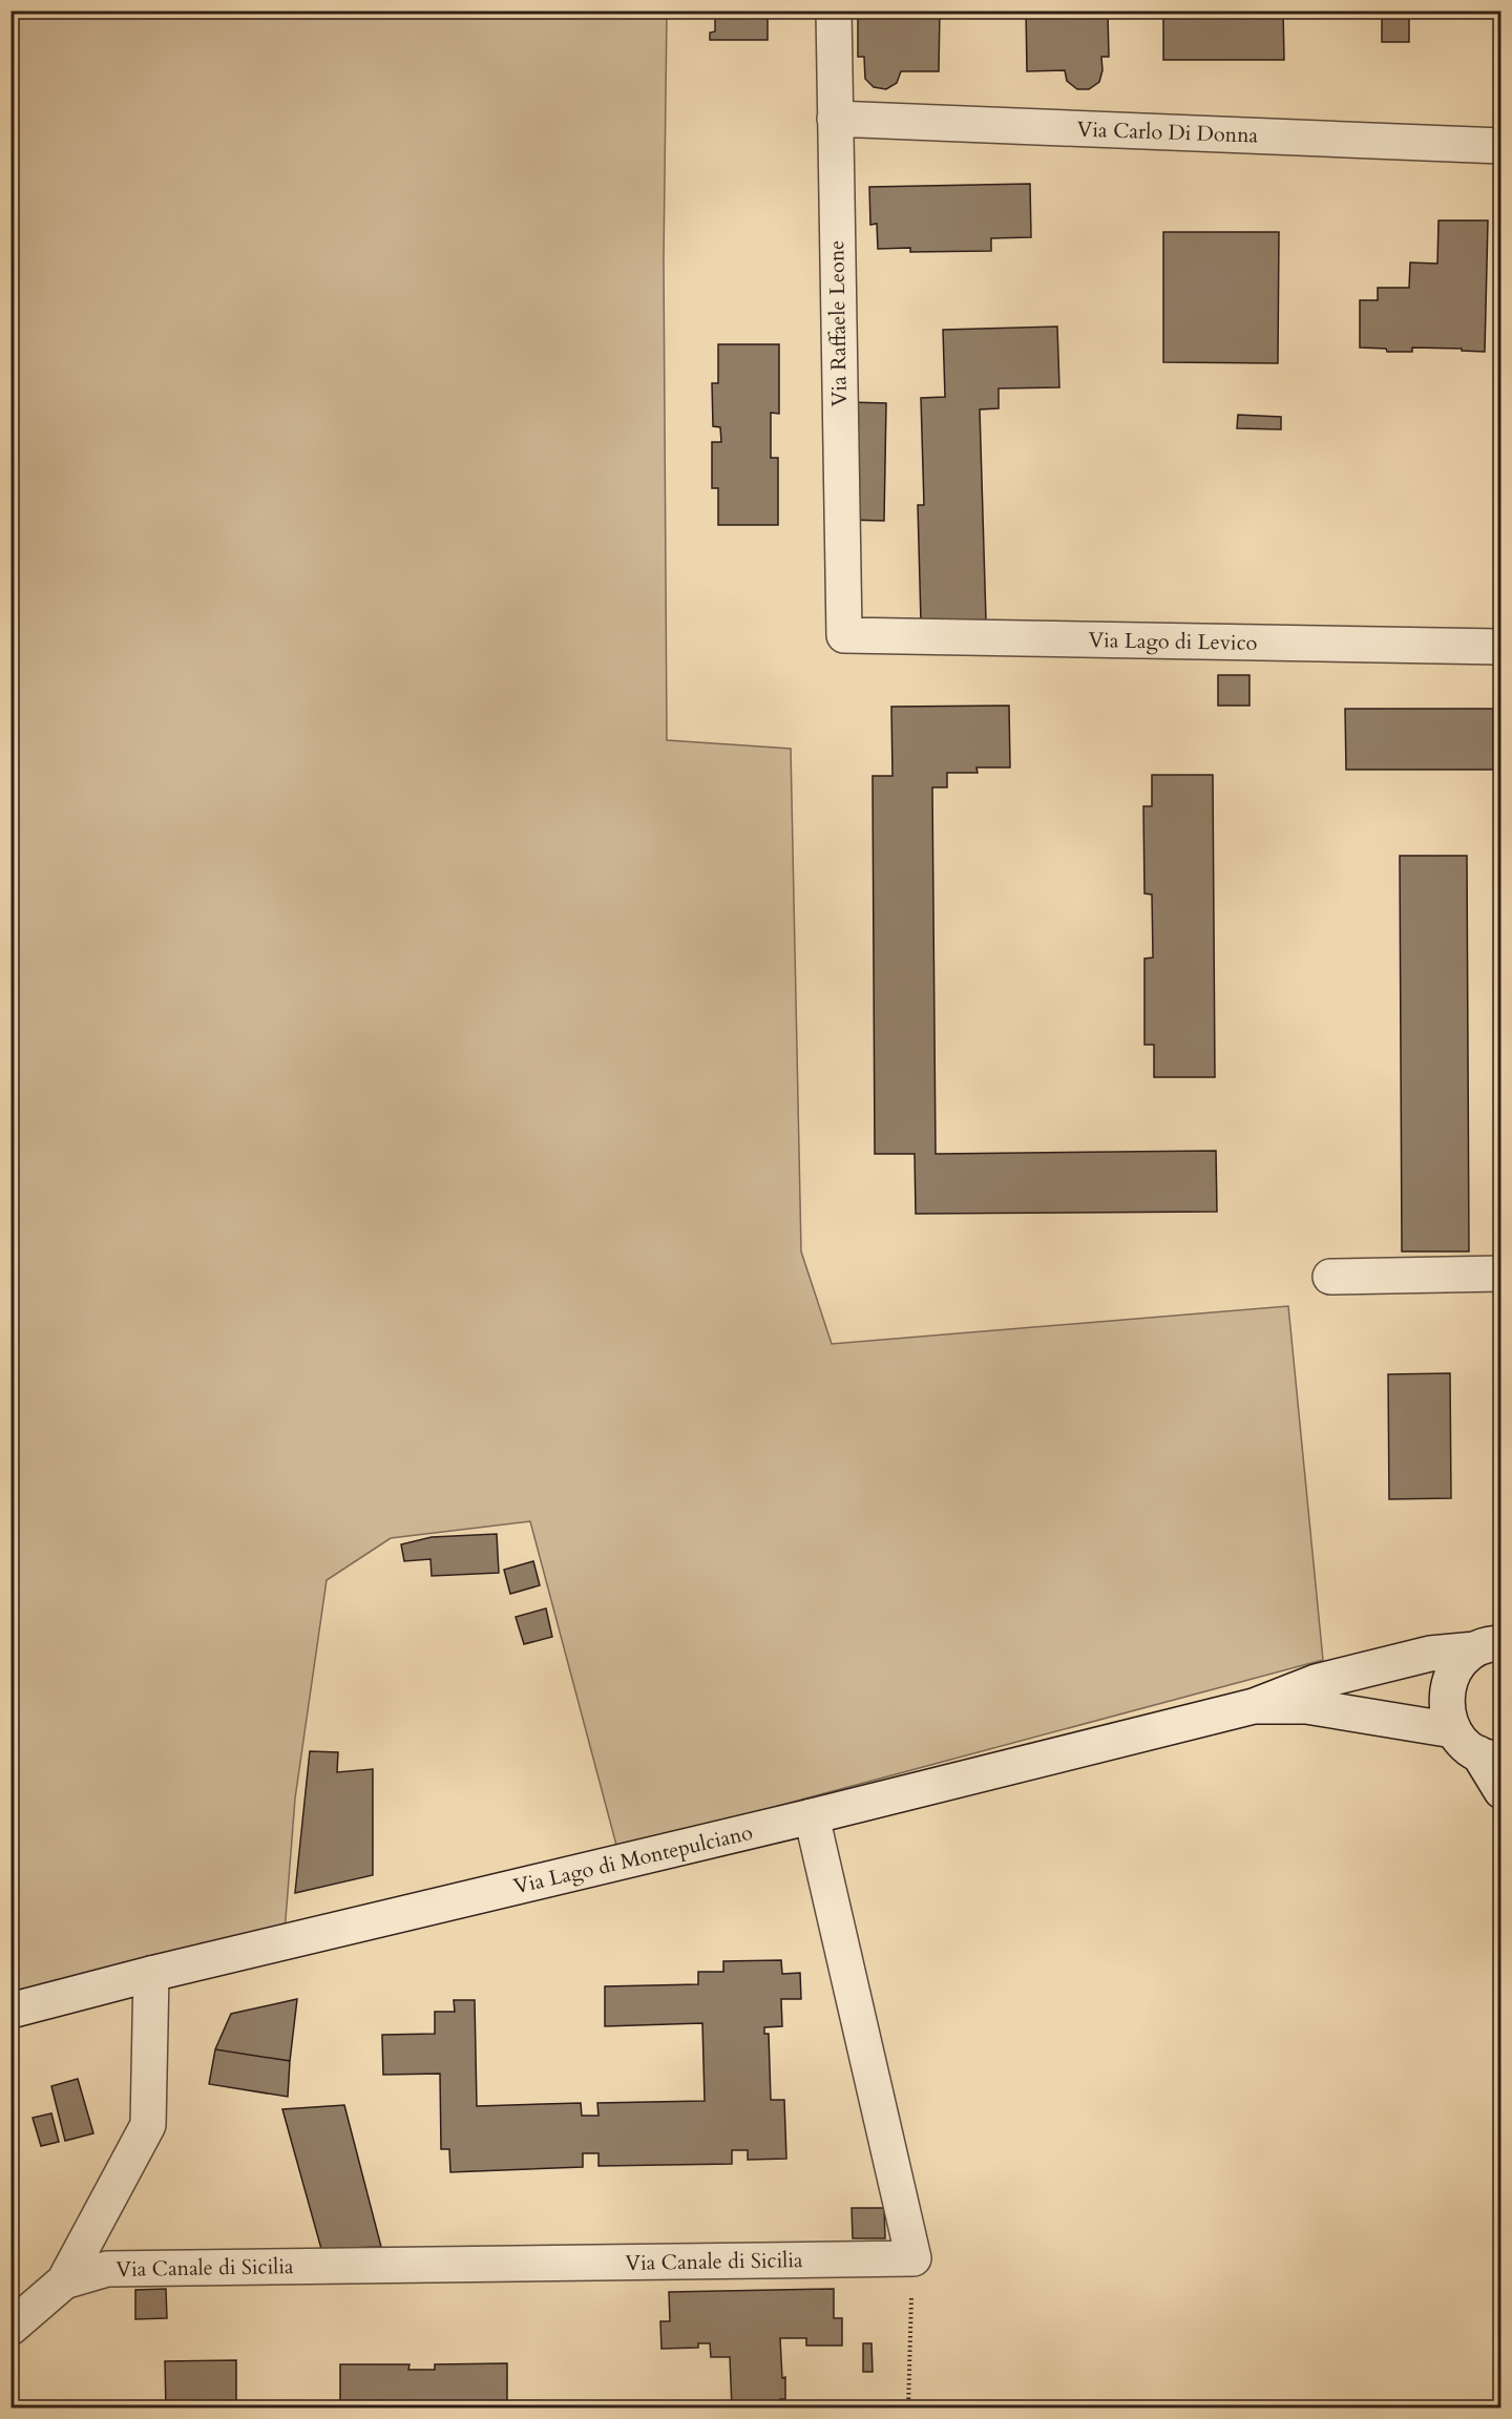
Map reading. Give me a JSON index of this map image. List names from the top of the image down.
{
  "streets": {
    "street": [
      "Via Carlo Di Donna",
      "Via Raffaele Leone",
      "Via Lago di Levico",
      "Via Lago di Montepulciano",
      "Via Canale di Sicilia"
    ]
  },
  "crossings": [
    ["Via Carlo Di Donna", "Via Raffaele Leone"],
    ["Via Raffaele Leone", "Via Lago di Levico"]
  ]
}
